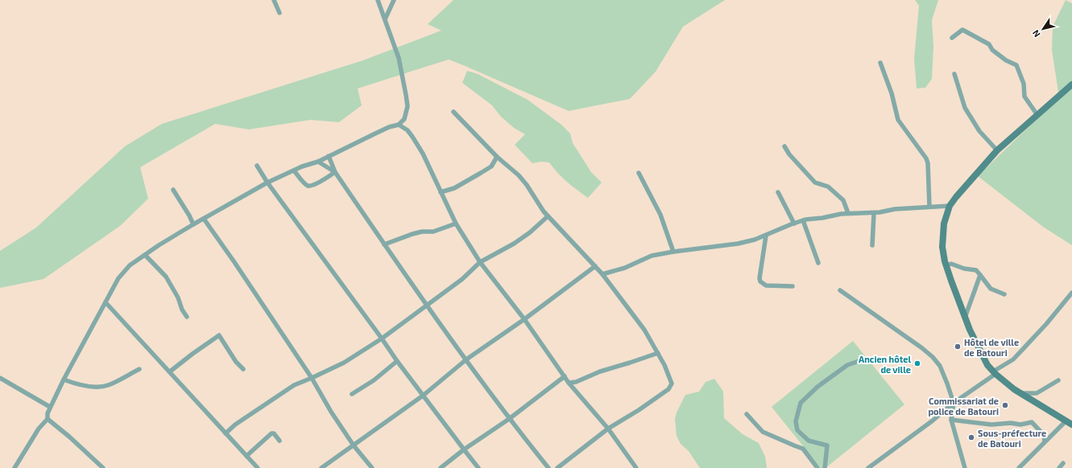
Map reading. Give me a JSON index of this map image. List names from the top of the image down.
{
  "places": [
    "Hôtel de ville de Batouri",
    "Ancien hôtel de ville",
    "Commissariat de police de Batouri",
    "Sous-préfecture de Batouri"
  ],
  "north": "bottom left"
}
